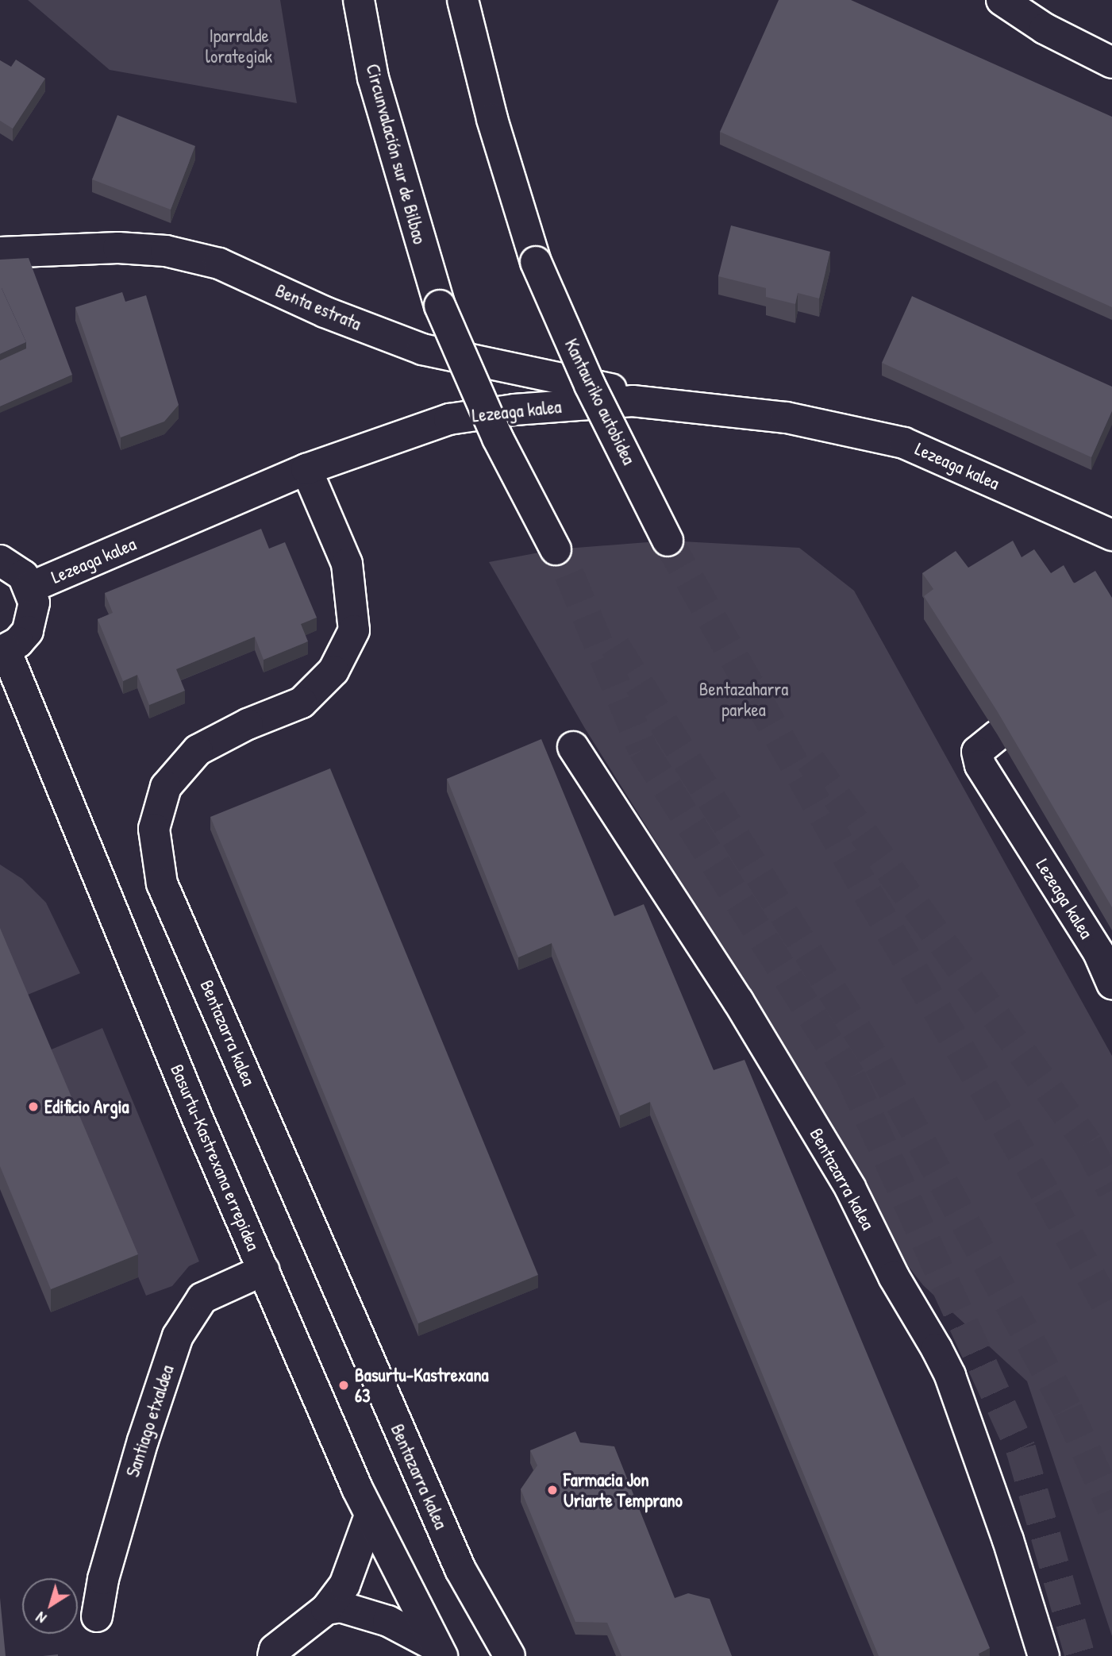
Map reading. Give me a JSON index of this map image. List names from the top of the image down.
{
  "streets": {
    "main road": [
      "Circunvalación sur de Bilbao",
      "Benta estrata",
      "Kantauriko autobidea",
      "Lezeaga kalea",
      "Bentazarra kalea",
      "Basurtu-Kastrexana errepidea",
      "Santiago etxaldea"
    ]
  },
  "crossings": [
    ["Benta estrata", "Lezeaga kalea"],
    ["Lezeaga kalea", "Bentazarra kalea"],
    ["Basurtu-Kastrexana errepidea", "Santiago etxaldea"]
  ],
  "parks": ["Iparralde lorategiak", "Bentazaharra parkea"],
  "places": ["Edificio Argia", "Basurtu-Kastrexana 63", "Farmacia Jon Uriarte Temprano"],
  "north": "bottom left"
}
